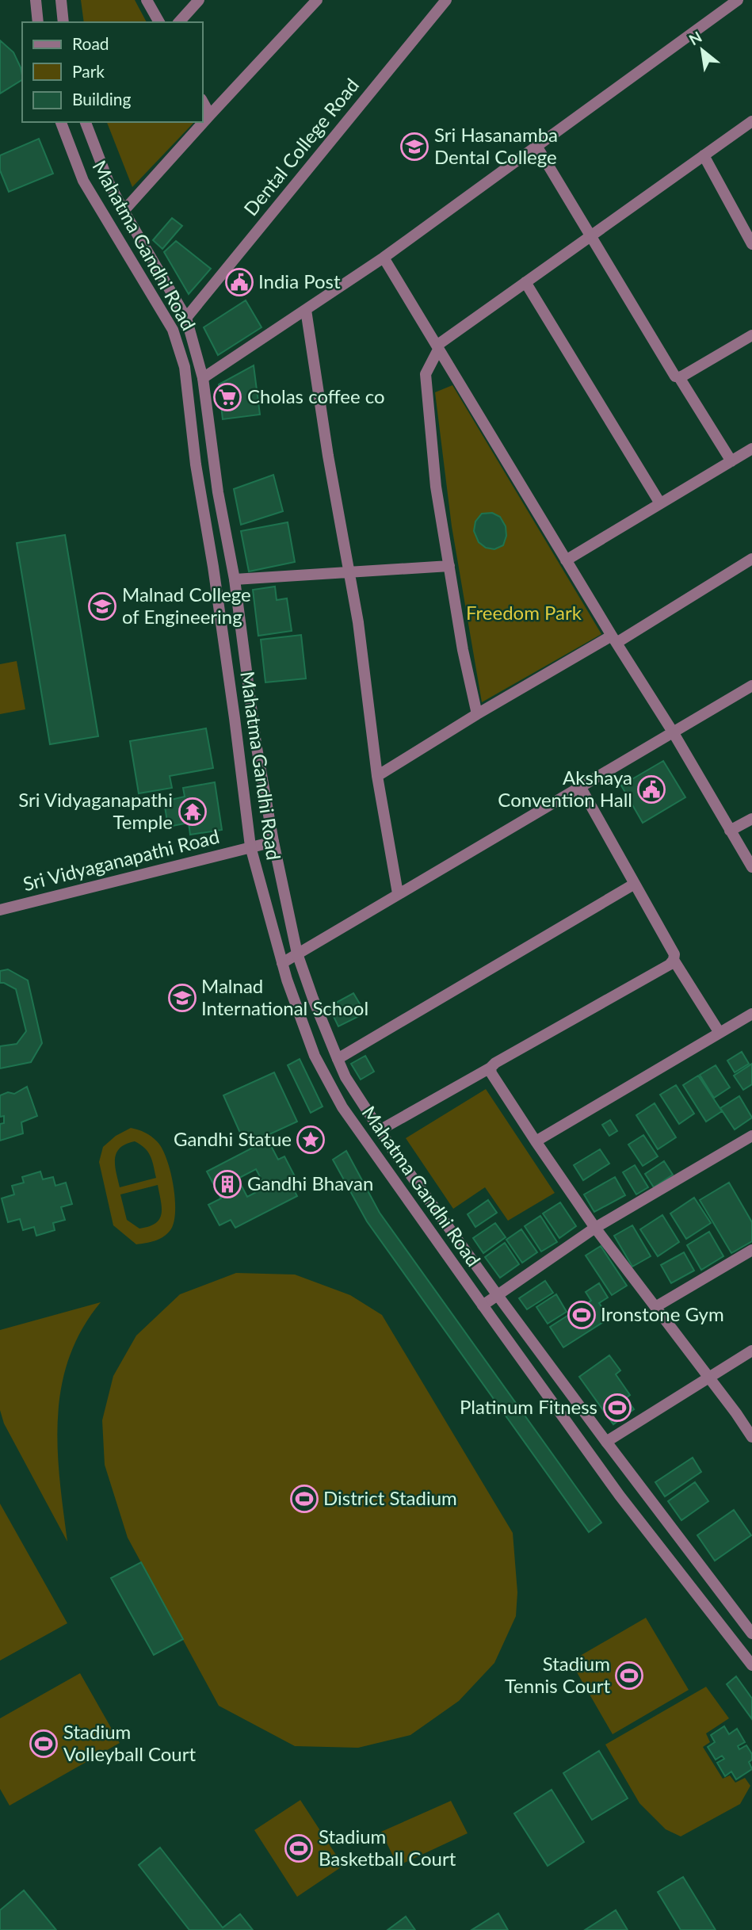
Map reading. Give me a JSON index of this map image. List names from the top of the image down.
{
  "streets": {
    "street": ["Dental College Road", "Mahatma Gandhi Road", "Sri Vidyaganapathi Road"]
  },
  "crossings": [
    ["Dental College Road", "Mahatma Gandhi Road"],
    ["Mahatma Gandhi Road", "Sri Vidyaganapathi Road"]
  ],
  "parks": ["Freedom Park"],
  "places": {
    "school or university": ["Sri Hasanamba Dental College", "Malnad College of Engineering", "Malnad International School"],
    "public building": ["India Post", "Akshaya Convention Hall"],
    "supermarket": ["Cholas coffee co"],
    "temple": ["Sri Vidyaganapathi Temple"],
    "place": ["Gandhi Statue"],
    "building": ["Gandhi Bhavan"],
    "sports": [
      "Ironstone Gym",
      "Platinum Fitness",
      "District Stadium",
      "Stadium Tennis Court",
      "Stadium Volleyball Court",
      "Stadium Basketball Court"
    ]
  },
  "legend": ["Road", "Park", "Building"],
  "north": "top left"
}
